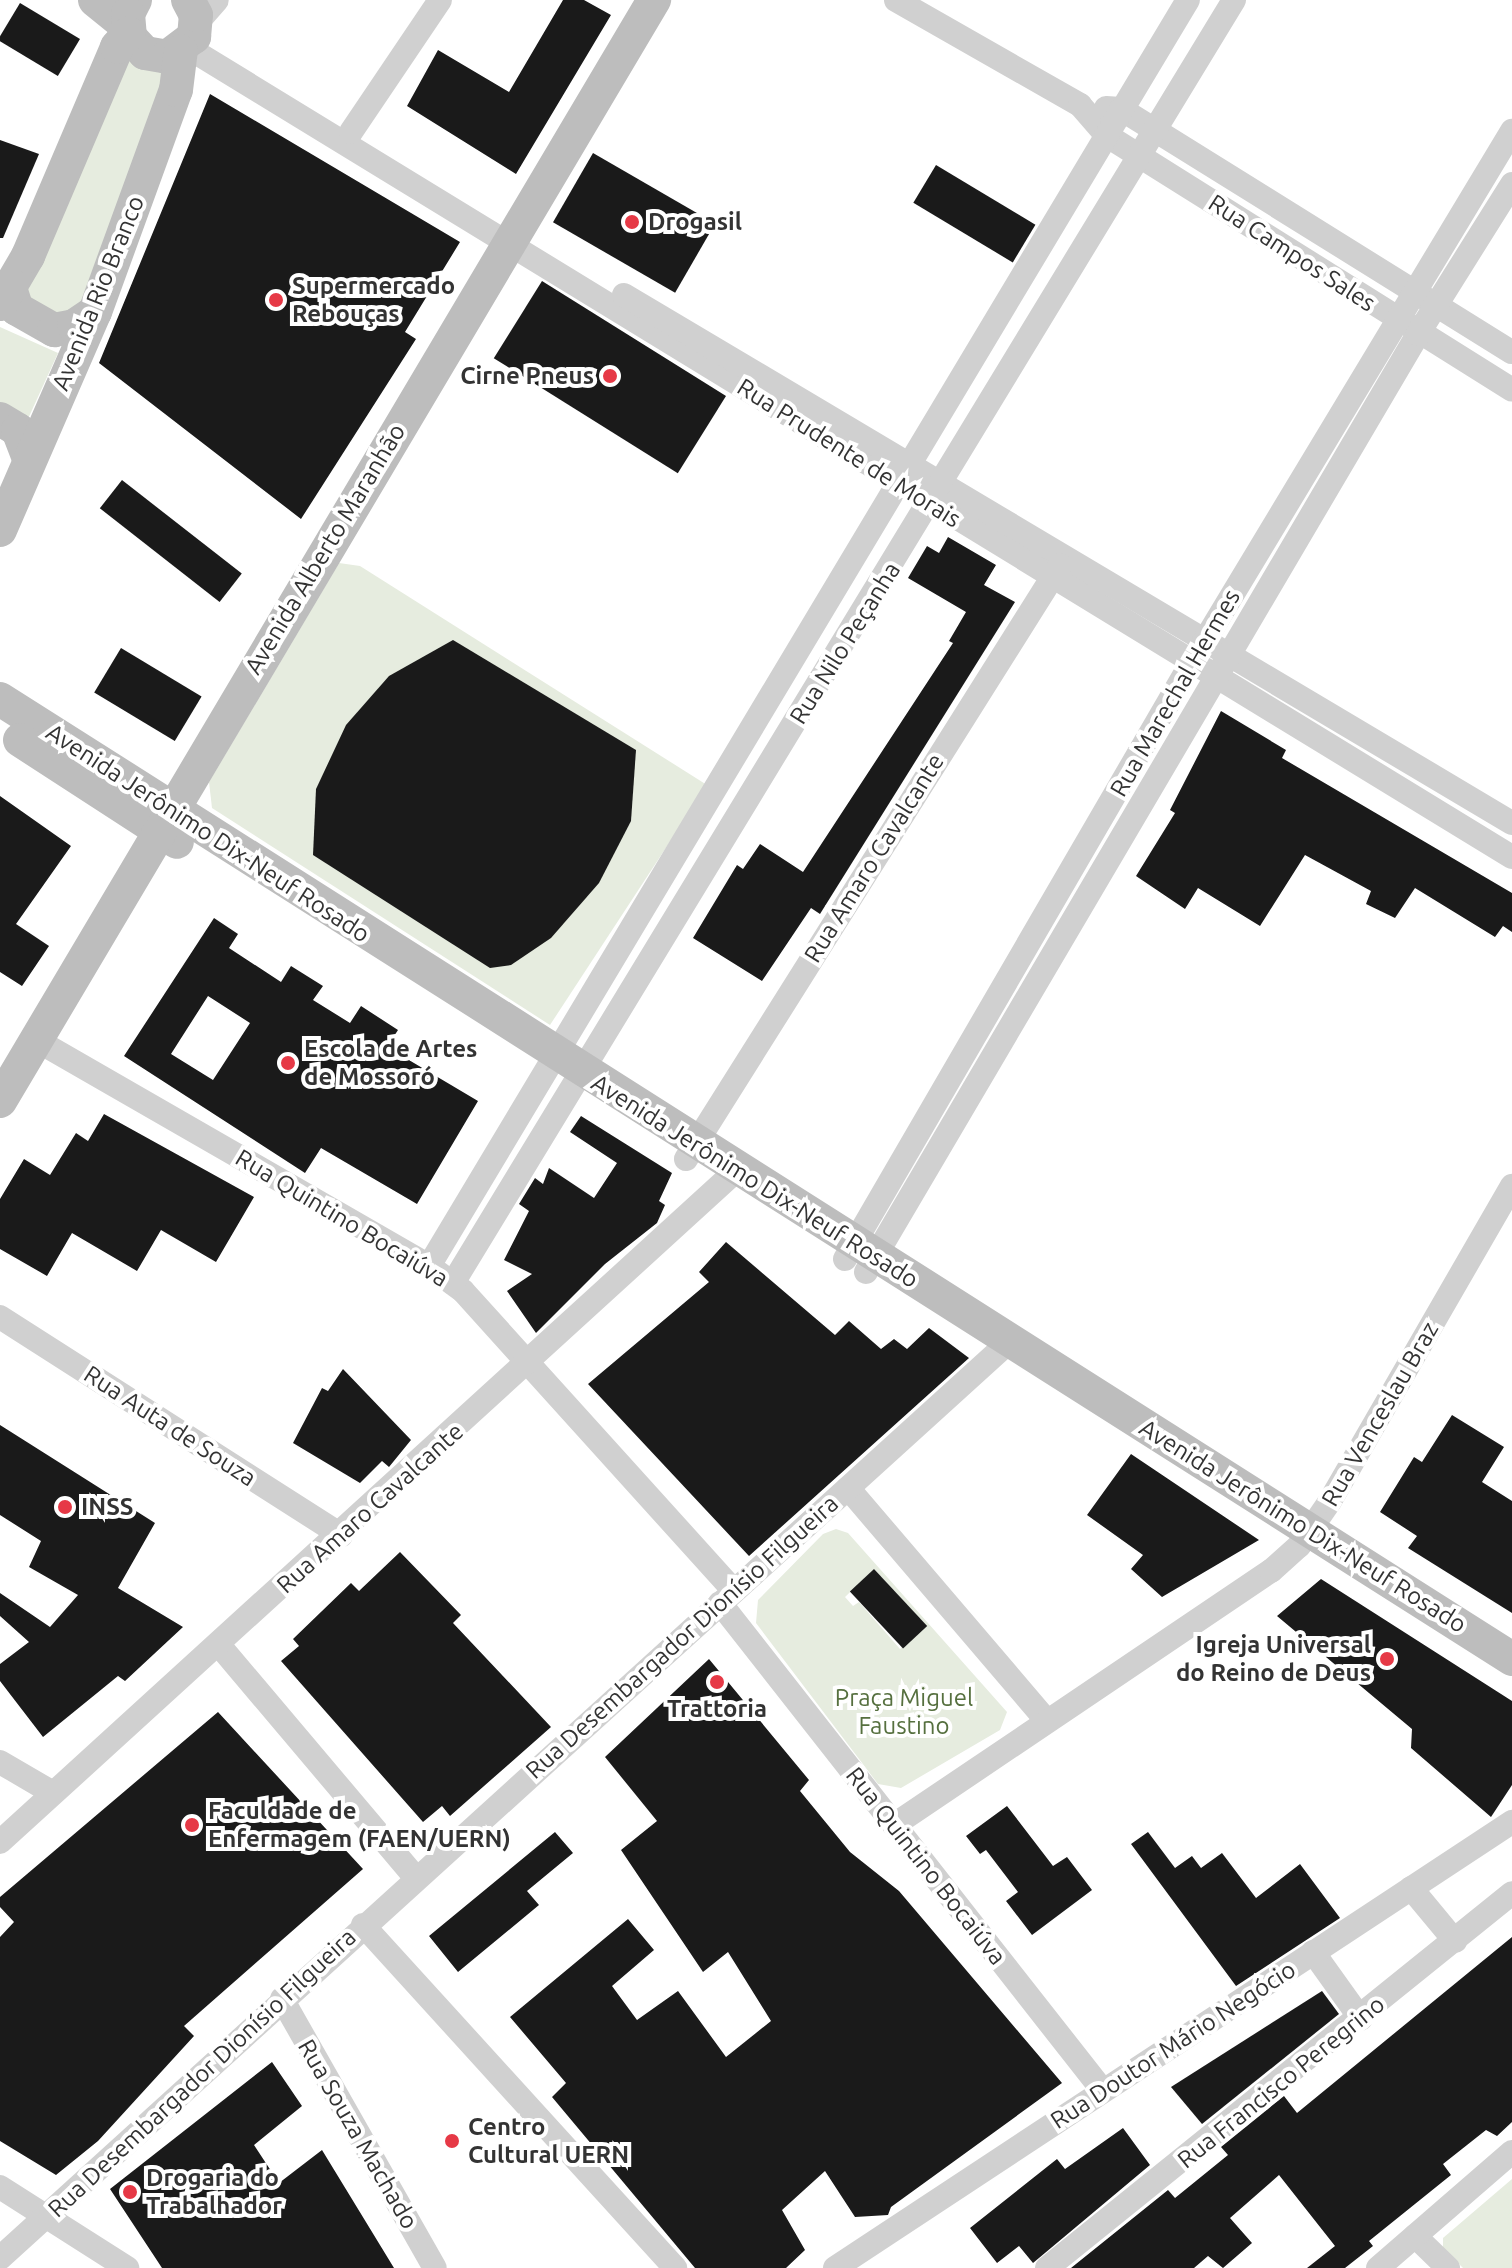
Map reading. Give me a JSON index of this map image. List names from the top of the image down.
{
  "streets": {
    "main road": ["Avenida Rio Branco", "Avenida Alberto Maranhão", "Avenida Jerônimo Dix-Neuf Rosado"],
    "street": [
      "Rua Campos Sales",
      "Rua Prudente de Morais",
      "Rua Nilo Peçanha",
      "Rua Marechal Hermes",
      "Rua Amaro Cavalcante",
      "Rua Quintino Bocaiúva",
      "Rua Venceslau Braz",
      "Rua Auta de Souza",
      "Rua Desembargador Dionísio Filgueira",
      "Rua Doutor Mário Negócio",
      "Rua Francisco Peregrino",
      "Rua Souza Machado"
    ]
  },
  "crossings": [
    ["Rua Campos Sales", "Rua Nilo Peçanha"],
    ["Rua Campos Sales", "Rua Marechal Hermes"],
    ["Avenida Rio Branco", "Rua Prudente de Morais"],
    ["Rua Prudente de Morais", "Avenida Alberto Maranhão"],
    ["Rua Prudente de Morais", "Rua Nilo Peçanha"],
    ["Rua Prudente de Morais", "Rua Marechal Hermes"],
    ["Rua Prudente de Morais", "Rua Amaro Cavalcante"],
    ["Avenida Alberto Maranhão", "Avenida Jerônimo Dix-Neuf Rosado"],
    ["Avenida Alberto Maranhão", "Rua Quintino Bocaiúva"],
    ["Rua Nilo Peçanha", "Avenida Jerônimo Dix-Neuf Rosado"],
    ["Rua Nilo Peçanha", "Rua Quintino Bocaiúva"],
    ["Rua Marechal Hermes", "Avenida Jerônimo Dix-Neuf Rosado"],
    ["Avenida Jerônimo Dix-Neuf Rosado", "Rua Amaro Cavalcante"],
    ["Avenida Jerônimo Dix-Neuf Rosado", "Rua Venceslau Braz"],
    ["Avenida Jerônimo Dix-Neuf Rosado", "Rua Desembargador Dionísio Filgueira"],
    ["Rua Amaro Cavalcante", "Rua Quintino Bocaiúva"],
    ["Rua Amaro Cavalcante", "Rua Auta de Souza"],
    ["Rua Quintino Bocaiúva", "Rua Venceslau Braz"],
    ["Rua Quintino Bocaiúva", "Rua Desembargador Dionísio Filgueira"],
    ["Rua Quintino Bocaiúva", "Rua Doutor Mário Negócio"],
    ["Rua Desembargador Dionísio Filgueira", "Rua Souza Machado"]
  ],
  "parks": ["Praça Miguel Faustino"],
  "places": [
    "Drogasil",
    "Supermercado Rebouças",
    "Cirne Pneus",
    "Escola de Artes de Mossoró",
    "INSS",
    "Igreja Universal do Reino de Deus",
    "Trattoria",
    "Faculdade de Enfermagem (FAEN/UERN)",
    "Centro Cultural UERN",
    "Drogaria do Trabalhador"
  ]
}
